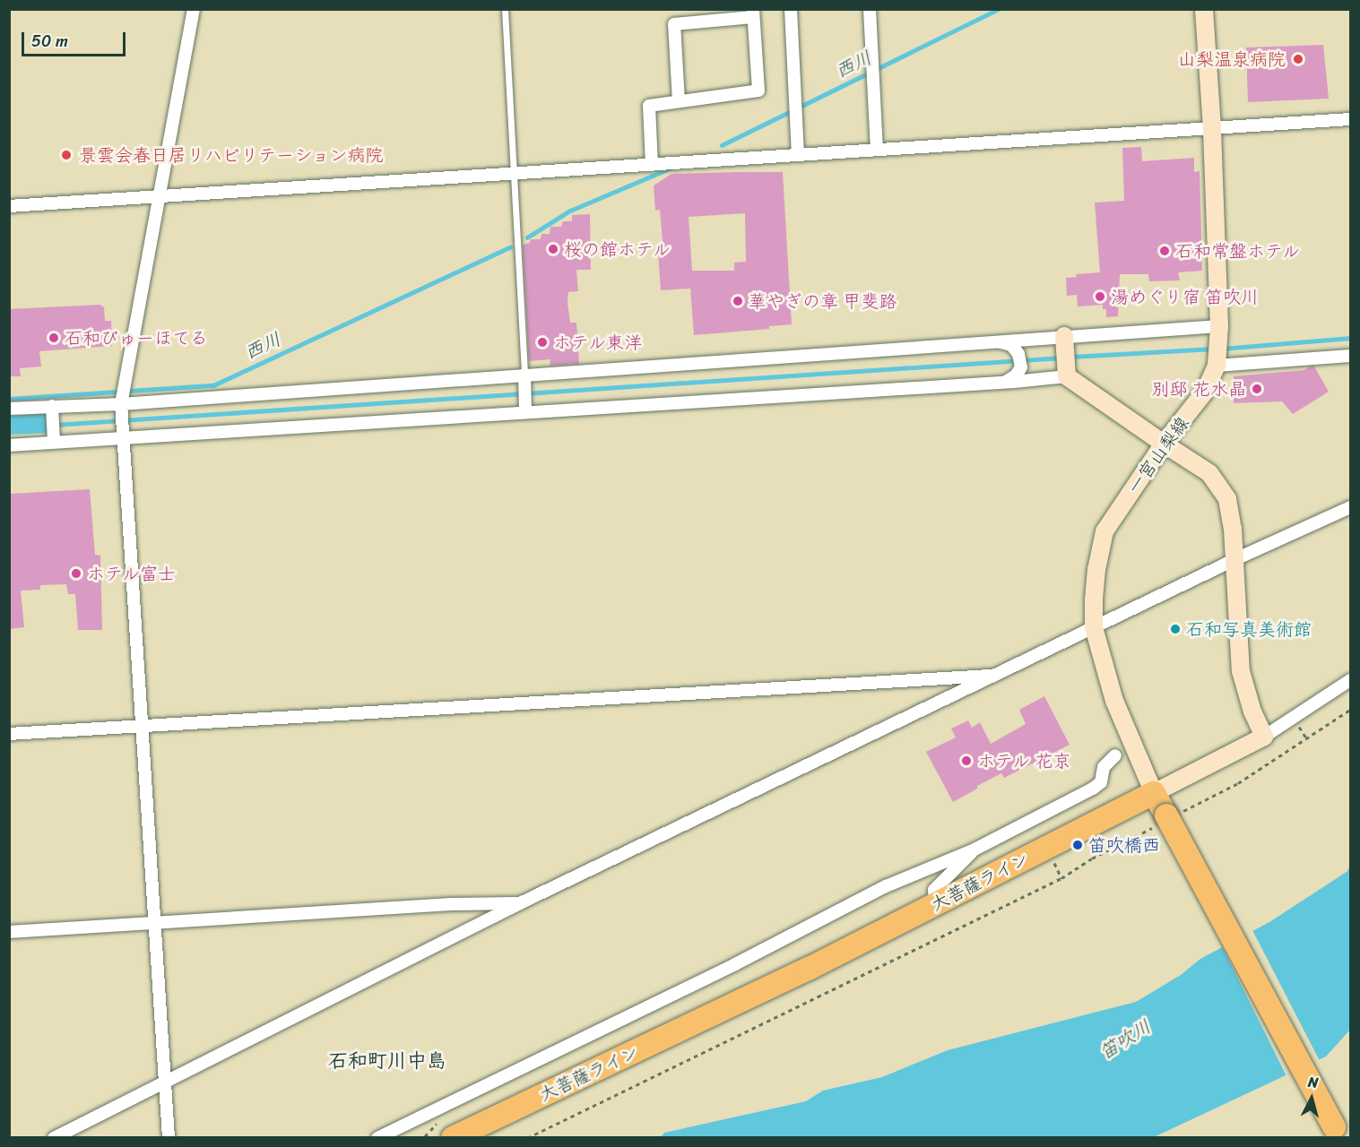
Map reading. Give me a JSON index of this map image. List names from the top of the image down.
{
  "streets": {
    "highway": ["大菩薩ライン"],
    "main road": ["一宮山梨線"]
  },
  "crossings": [
    ["一宮山梨線", "大菩薩ライン"]
  ],
  "districts": ["石和町川中島"],
  "water": ["西川", "笛吹川"],
  "places": [
    "山梨温泉病院",
    "景雲会春日居リハビリテーション病院",
    "桜の館ホテル",
    "石和常盤ホテル",
    "湯めぐり宿 笛吹川",
    "華やぎの章 甲斐路",
    "石和びゅーほてる",
    "ホテル東洋",
    "別邸 花水晶",
    "ホテル富士",
    "石和写真美術館",
    "ホテル 花京",
    "笛吹橋西"
  ],
  "scale_bar": "50 m",
  "north": "top"
}
